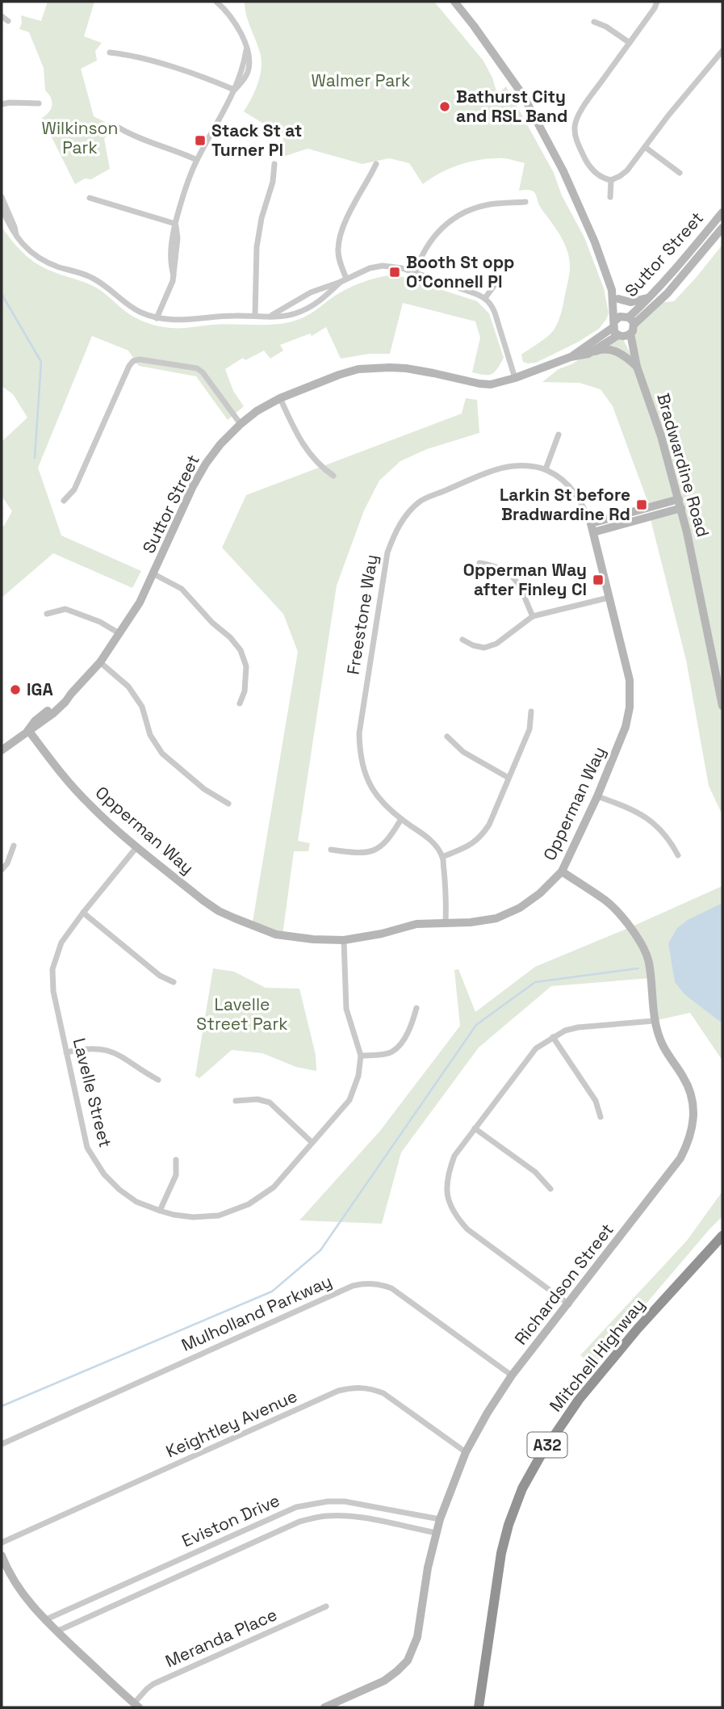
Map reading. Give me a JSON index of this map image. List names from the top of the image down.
{
  "streets": {
    "highway": ["Mitchell Highway", "A32"],
    "street": [
      "Suttor Street",
      "Bradwardine Road",
      "Freestone Way",
      "Opperman Way",
      "Lavelle Street",
      "Richardson Street",
      "Mulholland Parkway",
      "Keightley Avenue",
      "Eviston Drive",
      "Meranda Place"
    ]
  },
  "crossings": [
    ["Suttor Street", "Bradwardine Road"],
    ["Suttor Street", "Opperman Way"],
    ["Opperman Way", "Lavelle Street"],
    ["Opperman Way", "Richardson Street"],
    ["Richardson Street", "Mulholland Parkway"],
    ["Richardson Street", "Keightley Avenue"],
    ["Richardson Street", "Eviston Drive"]
  ],
  "parks": ["Walmer Park", "Wilkinson Park", "Lavelle Street Park"],
  "places": {
    "other": ["Bathurst City and RSL Band", "IGA"],
    "transit": [
      "Stack St at Turner Pl",
      "Booth St opp O'Connell Pl",
      "Larkin St before Bradwardine Rd",
      "Opperman Way after Finley Cl"
    ]
  }
}
